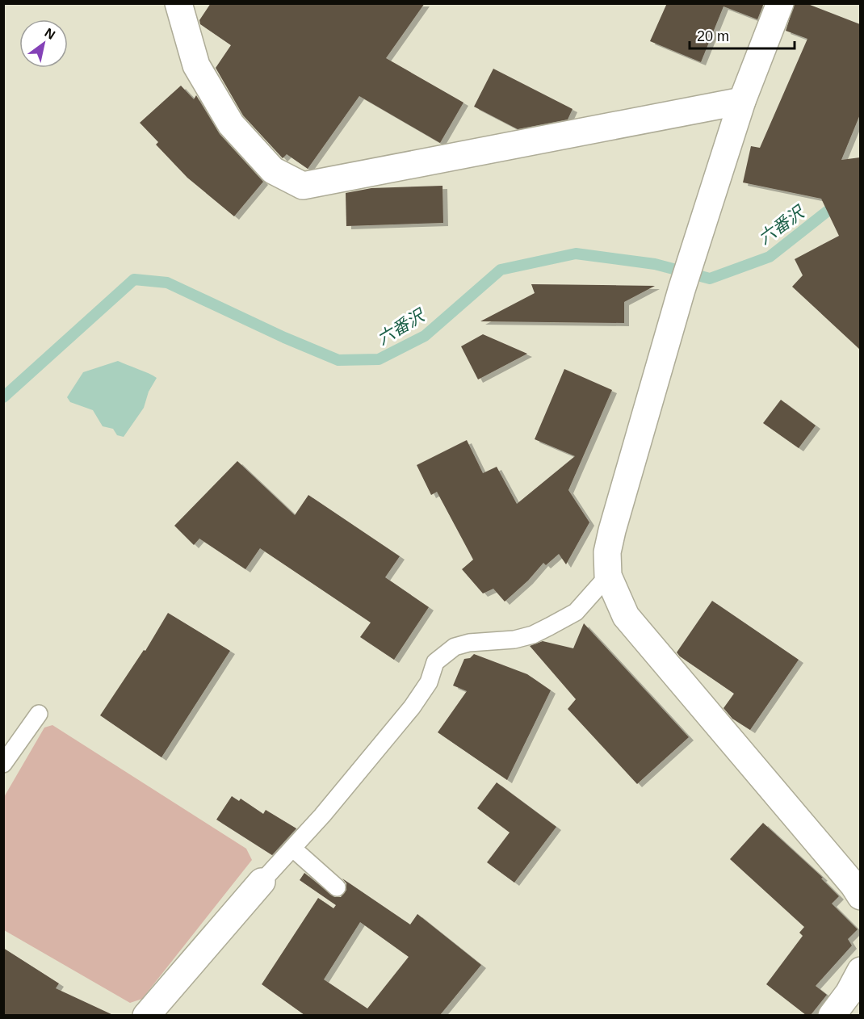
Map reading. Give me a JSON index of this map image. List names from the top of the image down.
{
  "water": ["六番沢"],
  "scale_bar": "20 m",
  "north": "top right"
}
